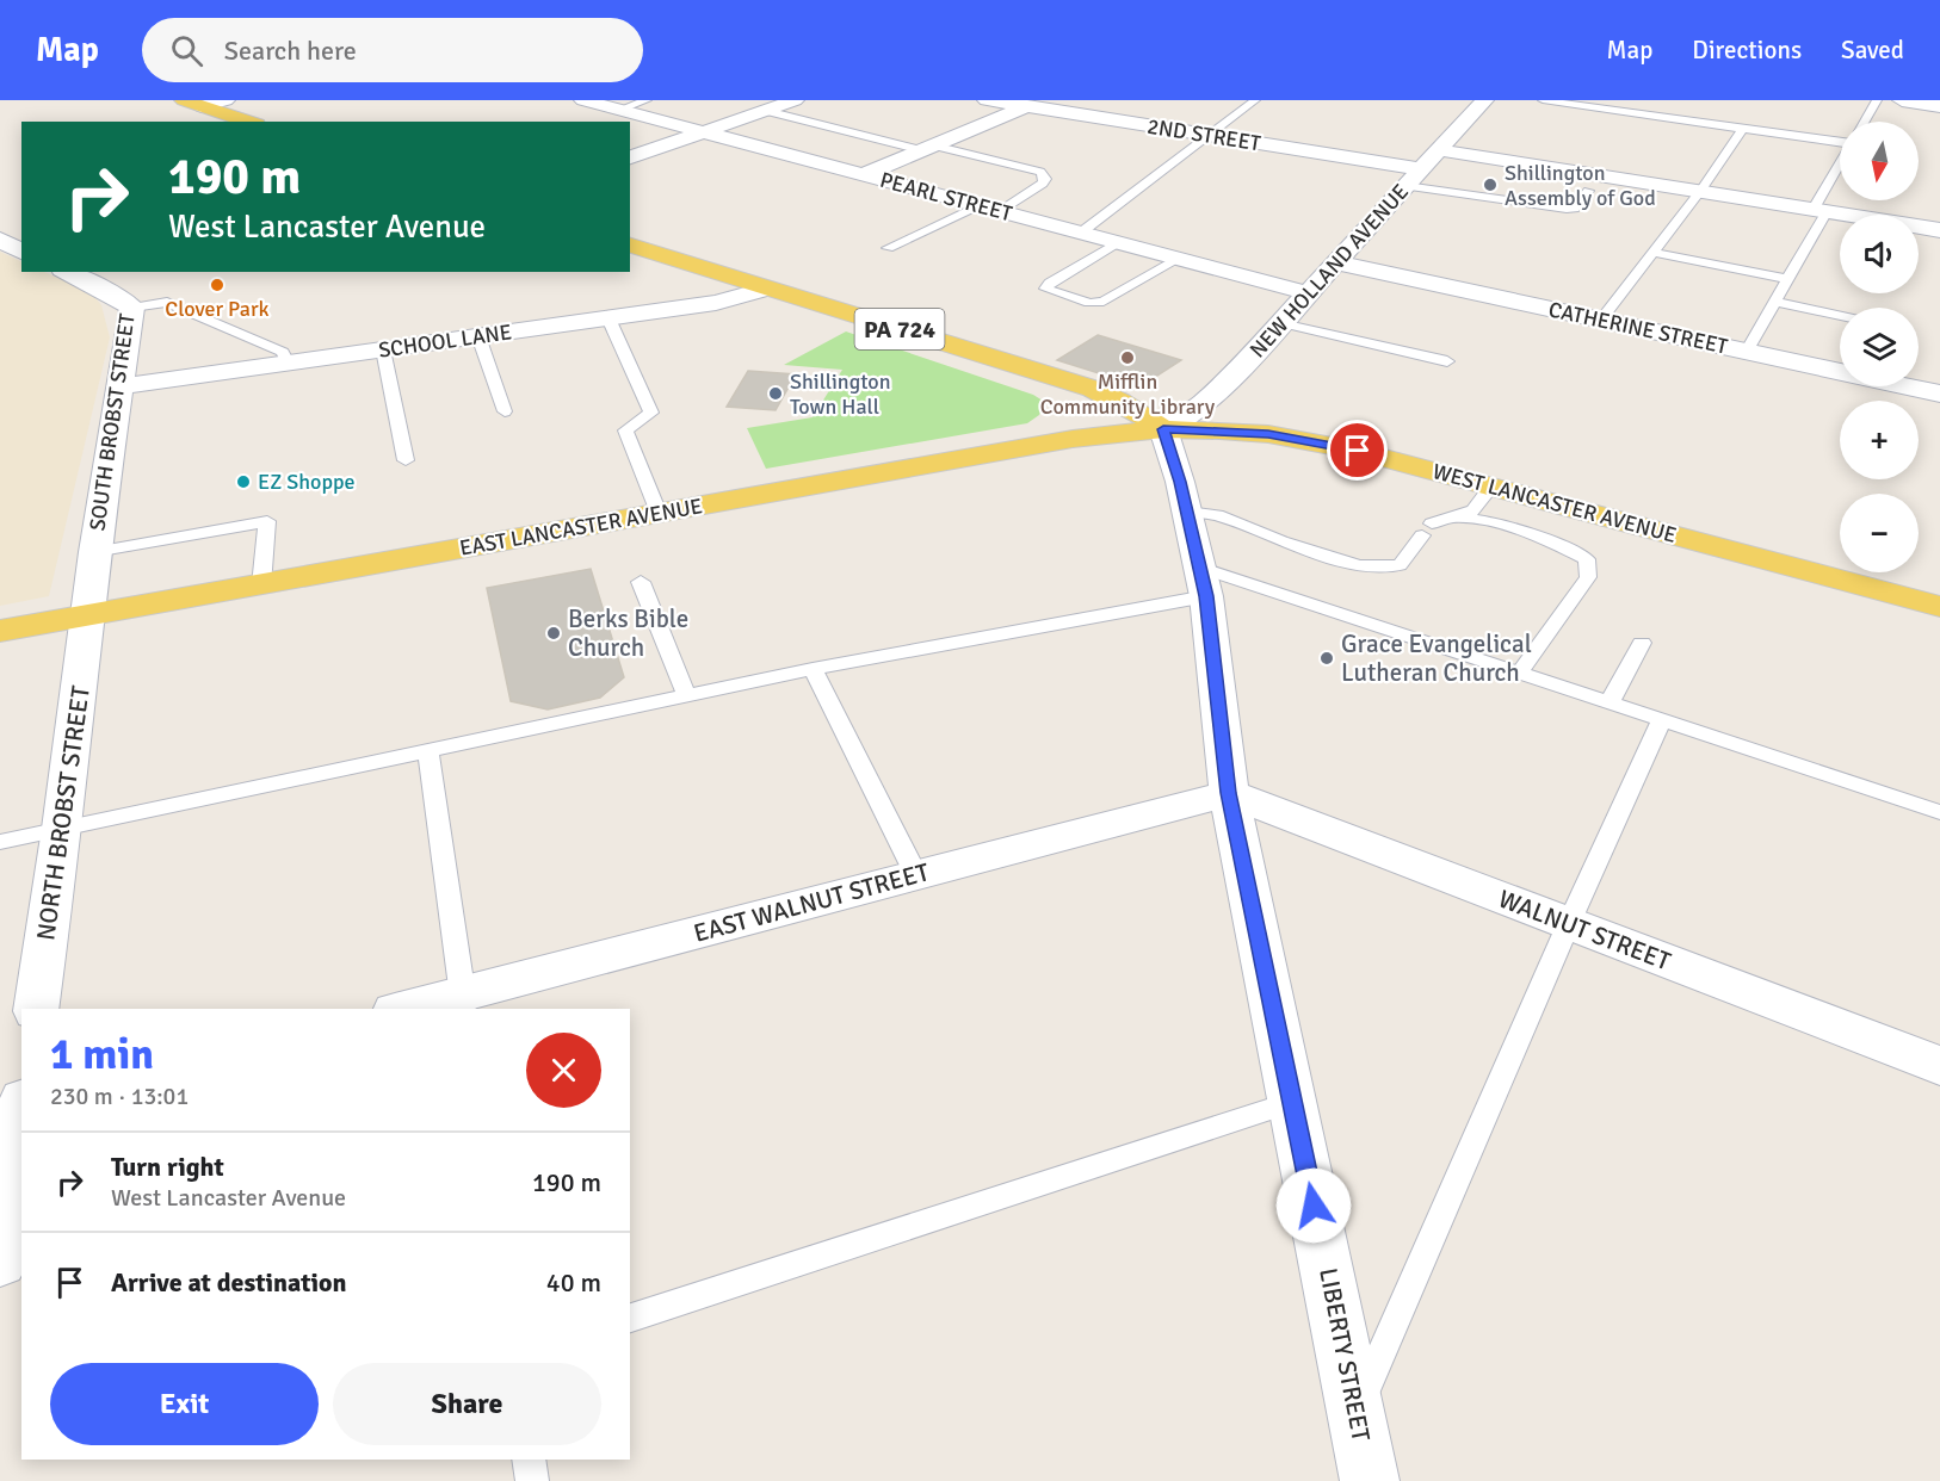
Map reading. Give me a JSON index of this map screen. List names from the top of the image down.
{
  "streets": {
    "main road": ["PA 724", "WEST LANCASTER AVENUE", "EAST LANCASTER AVENUE"],
    "street": [
      "2ND STREET",
      "PEARL STREET",
      "NEW HOLLAND AVENUE",
      "CATHERINE STREET",
      "SCHOOL LANE",
      "SOUTH BROBST STREET",
      "NORTH BROBST STREET",
      "EAST WALNUT STREET",
      "WALNUT STREET",
      "LIBERTY STREET"
    ]
  },
  "crossings": [
    ["2ND STREET", "NEW HOLLAND AVENUE"],
    ["PEARL STREET", "NEW HOLLAND AVENUE"],
    ["NEW HOLLAND AVENUE", "CATHERINE STREET"],
    ["NEW HOLLAND AVENUE", "PA 724"],
    ["NEW HOLLAND AVENUE", "WEST LANCASTER AVENUE"],
    ["NEW HOLLAND AVENUE", "EAST LANCASTER AVENUE"],
    ["NEW HOLLAND AVENUE", "LIBERTY STREET"],
    ["PA 724", "SCHOOL LANE"],
    ["PA 724", "WEST LANCASTER AVENUE"],
    ["PA 724", "EAST LANCASTER AVENUE"],
    ["PA 724", "LIBERTY STREET"],
    ["SCHOOL LANE", "SOUTH BROBST STREET"],
    ["SOUTH BROBST STREET", "EAST LANCASTER AVENUE"],
    ["SOUTH BROBST STREET", "NORTH BROBST STREET"],
    ["WEST LANCASTER AVENUE", "EAST LANCASTER AVENUE"],
    ["WEST LANCASTER AVENUE", "LIBERTY STREET"],
    ["EAST LANCASTER AVENUE", "NORTH BROBST STREET"],
    ["EAST LANCASTER AVENUE", "LIBERTY STREET"],
    ["EAST WALNUT STREET", "WALNUT STREET"],
    ["EAST WALNUT STREET", "LIBERTY STREET"],
    ["WALNUT STREET", "LIBERTY STREET"]
  ],
  "places": [
    "Shillington Assembly of God",
    "Clover Park",
    "Mifflin Community Library",
    "Shillington Town Hall",
    "EZ Shoppe",
    "Berks Bible Church",
    "Grace Evangelical Lutheran Church"
  ],
  "north": "bottom",
  "page": {
    "header": "Map",
    "search": "Search here",
    "nav": ["Map", "Directions", "Saved"],
    "map_buttons": ["+", "−"],
    "turn": ["190 m", "West Lancaster Avenue"],
    "heading": ["1 min", "230 m · 13:01"],
    "list": [
      {
        "name": "Turn right",
        "note": "West Lancaster Avenue",
        "value": "190 m"
      },
      {
        "name": "Arrive at destination",
        "value": "40 m"
      }
    ],
    "buttons": ["Exit", "Share"]
  }
}
